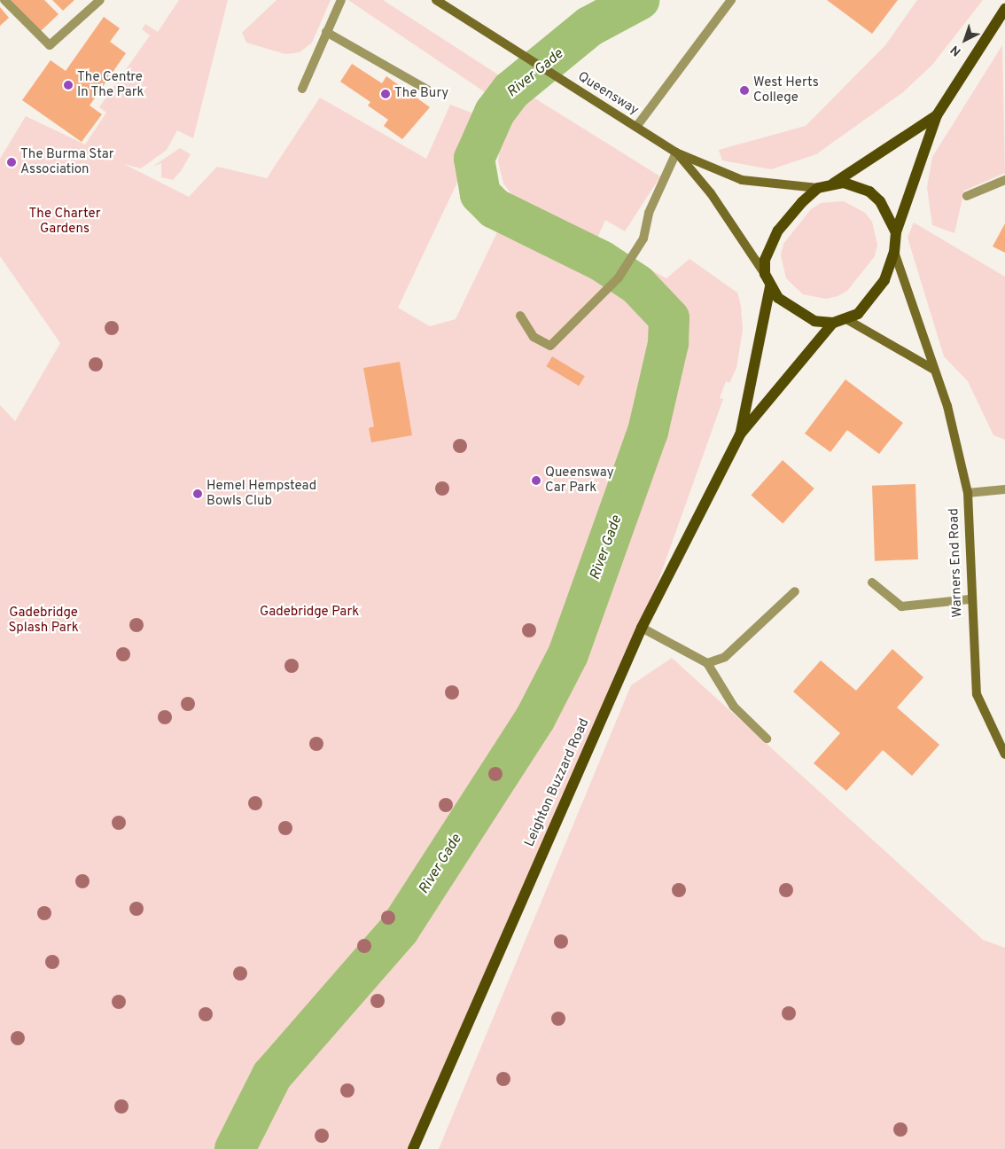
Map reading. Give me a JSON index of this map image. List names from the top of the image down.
{
  "streets": {
    "main road": ["Leighton Buzzard Road"],
    "street": ["Queensway", "Warners End Road"]
  },
  "crossings": [
    ["Queensway", "Warners End Road"],
    ["Queensway", "Leighton Buzzard Road"],
    ["Warners End Road", "Leighton Buzzard Road"]
  ],
  "water": ["River Gade"],
  "parks": ["The Charter Gardens", "Gadebridge Splash Park", "Gadebridge Park"],
  "places": [
    "The Centre In The Park",
    "West Herts College",
    "The Bury",
    "The Burma Star Association",
    "Queensway Car Park",
    "Hemel Hempstead Bowls Club"
  ],
  "north": "bottom left"
}
